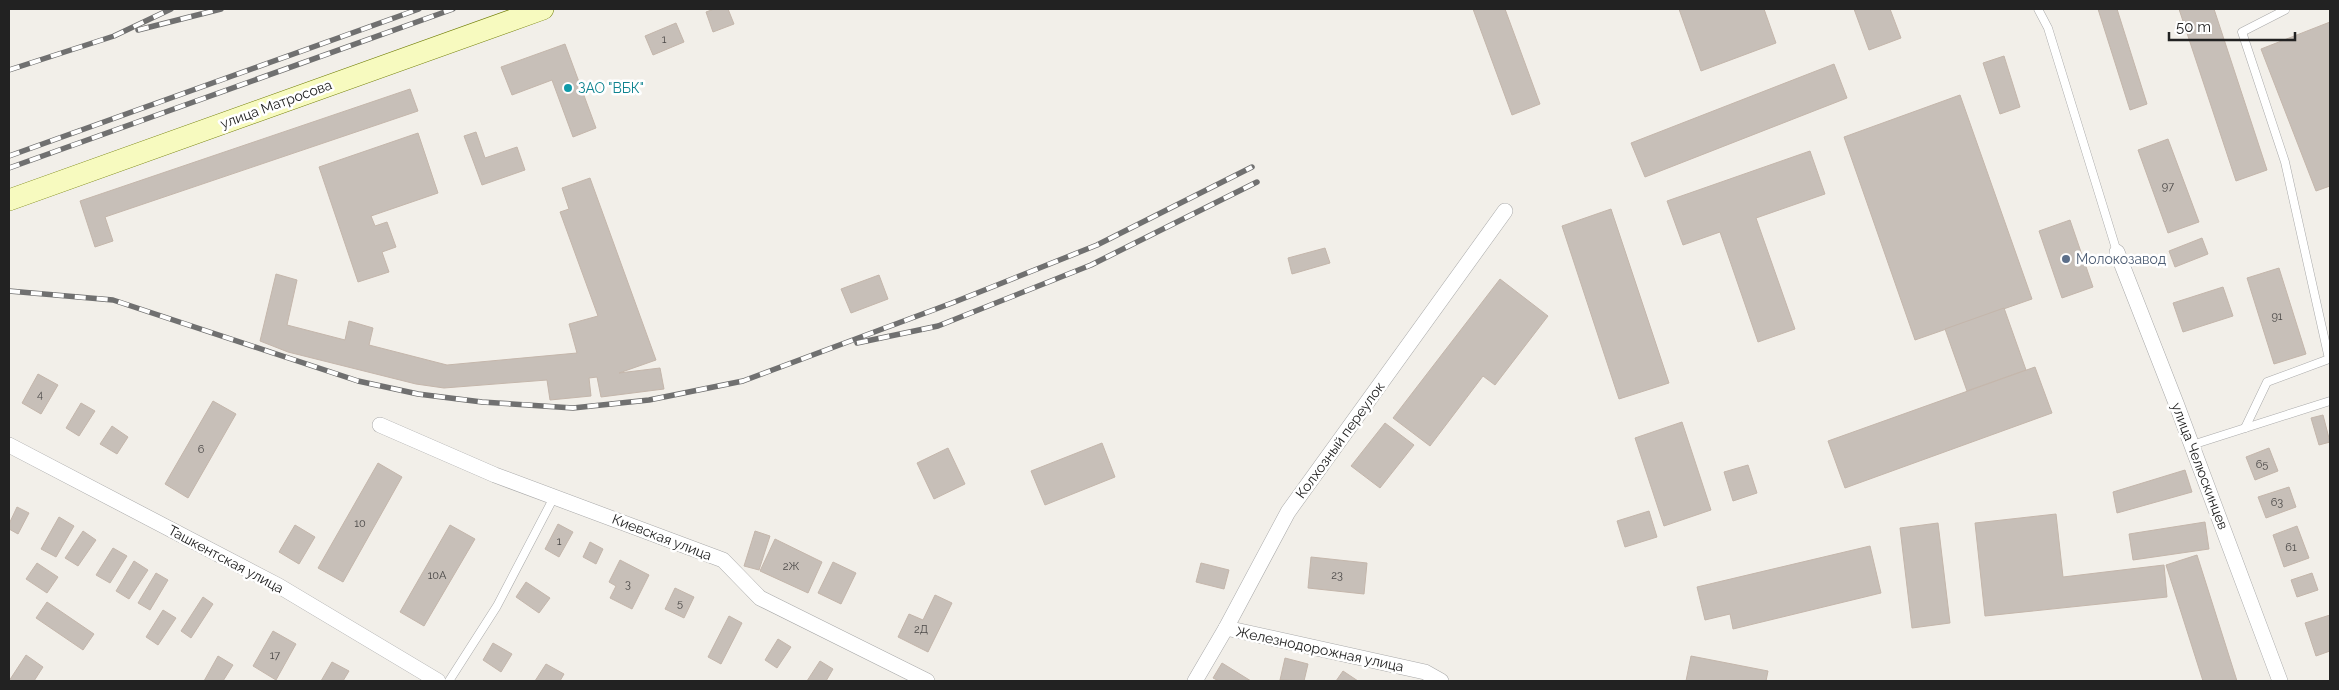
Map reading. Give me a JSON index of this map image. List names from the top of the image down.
{
  "streets": {
    "street": [
      "улица Матросова",
      "Колхозный переулок",
      "улица Челюскинцев",
      "Киевская улица",
      "Ташкентская улица",
      "Железнодорожная улица"
    ]
  },
  "crossings": [
    ["Колхозный переулок", "Железнодорожная улица"]
  ],
  "places": ["ЗАО \"ВБК\"", "Молокозавод"],
  "house_numbers": [
    "1",
    "97",
    "91",
    "4",
    "6",
    "65",
    "63",
    "10",
    "1",
    "61",
    "2Ж",
    "10А",
    "23",
    "3",
    "5",
    "2Д",
    "17"
  ],
  "scale_bar": "50 m"
}
